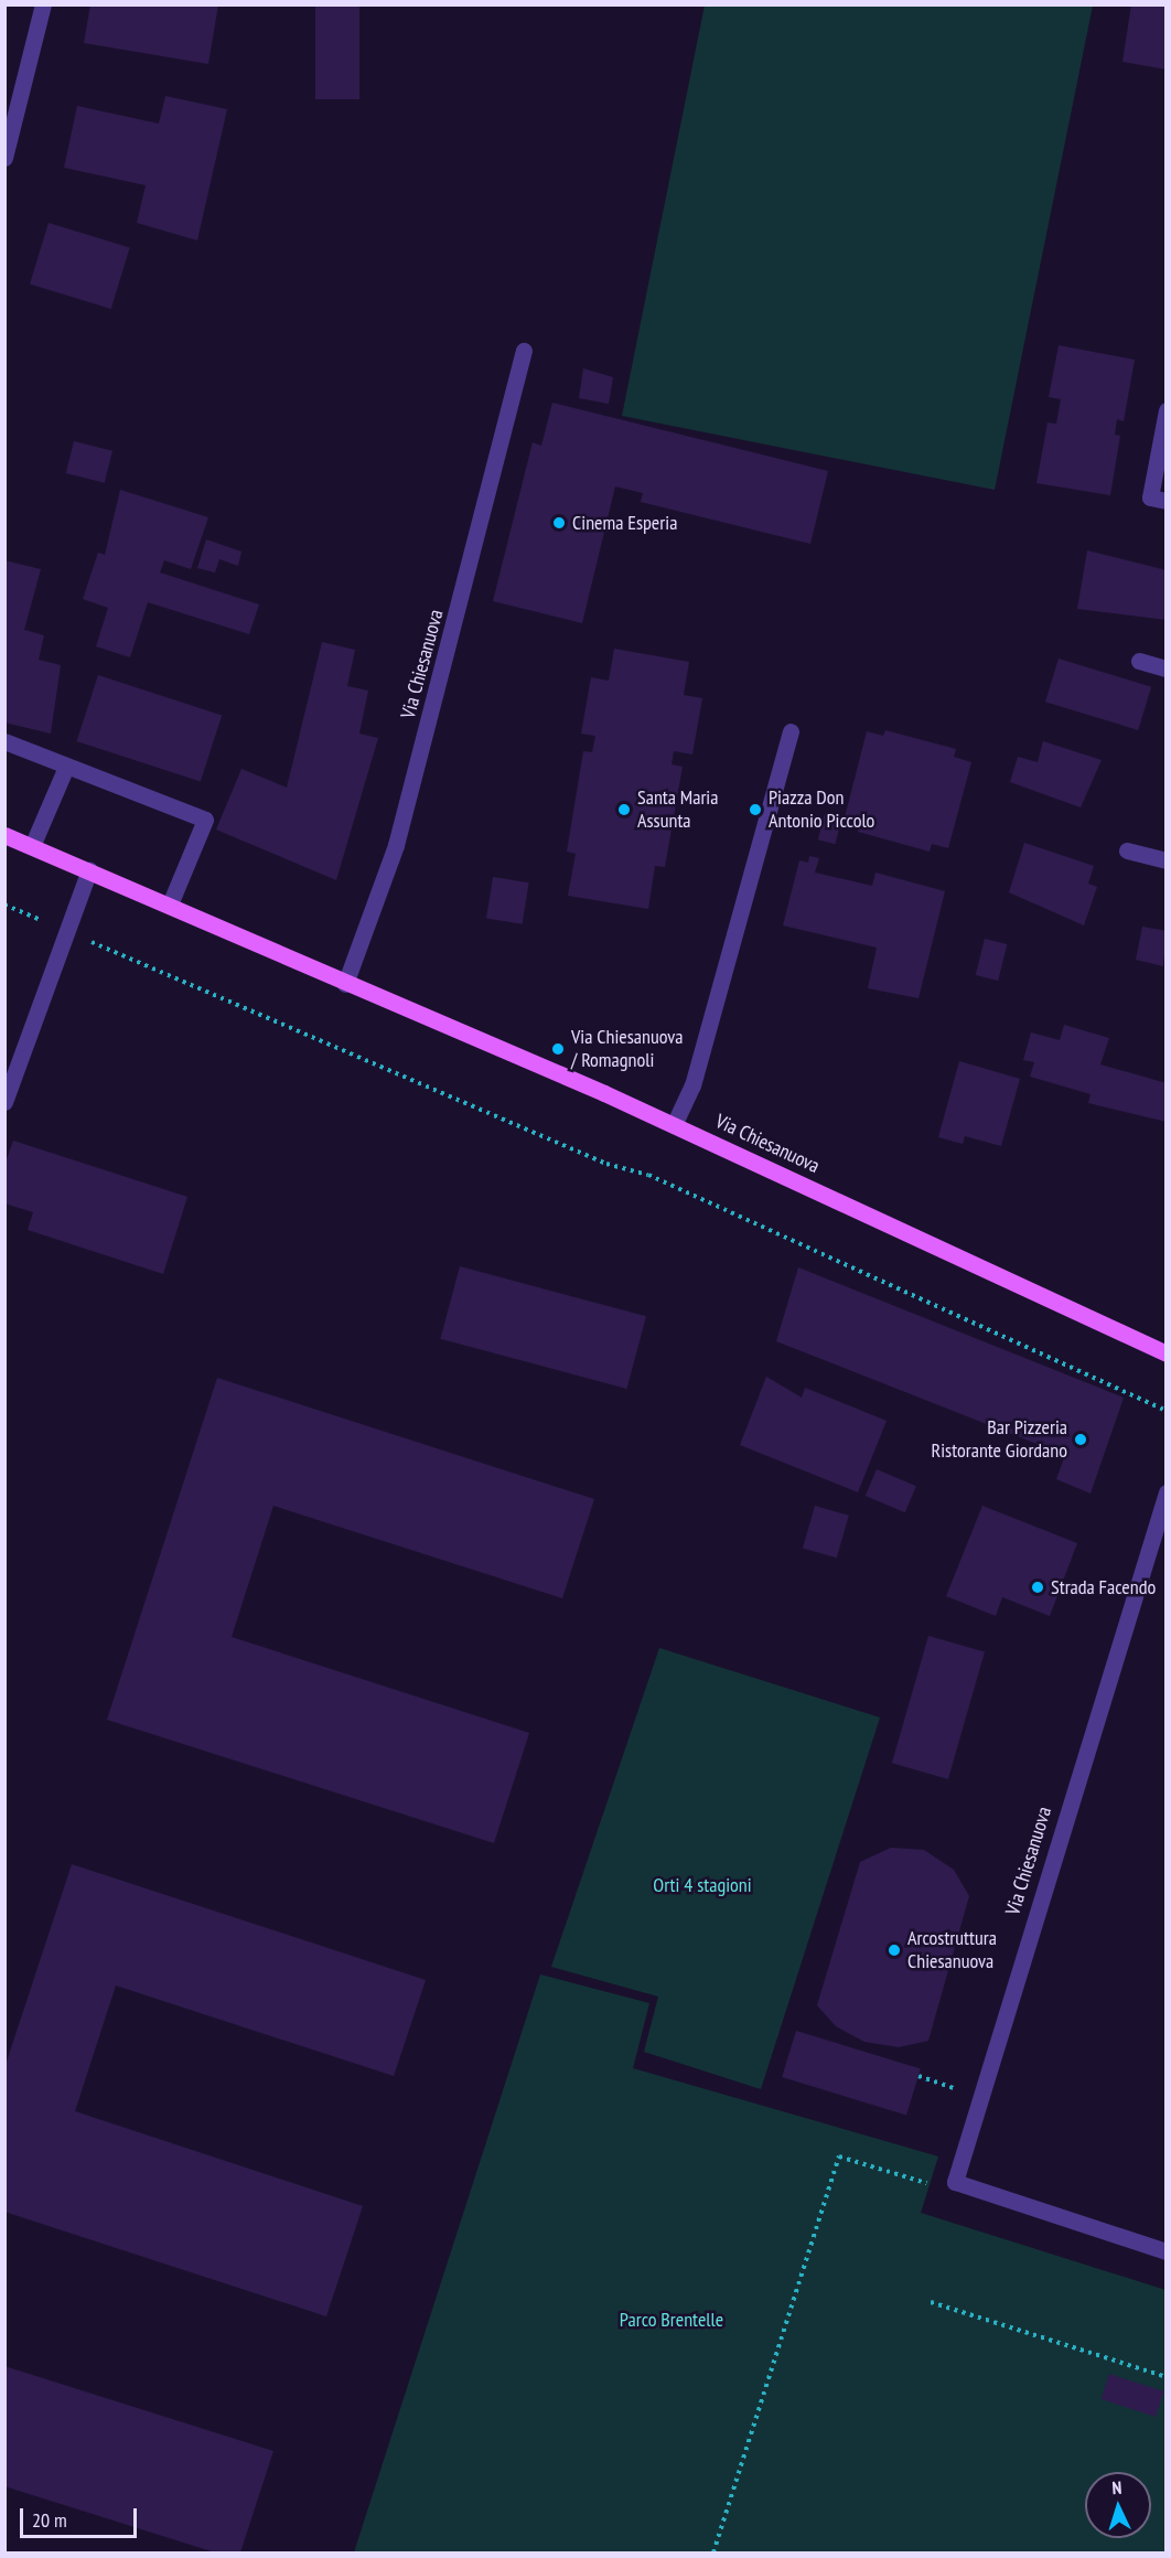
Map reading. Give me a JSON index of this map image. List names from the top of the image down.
{
  "streets": {
    "main road": ["Via Chiesanuova"]
  },
  "parks": ["Orti 4 stagioni", "Parco Brentelle"],
  "places": [
    "Cinema Esperia",
    "Santa Maria Assunta",
    "Piazza Don Antonio Piccolo",
    "Via Chiesanuova / Romagnoli",
    "Bar Pizzeria Ristorante Giordano",
    "Strada Facendo",
    "Arcostruttura Chiesanuova"
  ],
  "scale_bar": "20 m",
  "north": "top"
}
